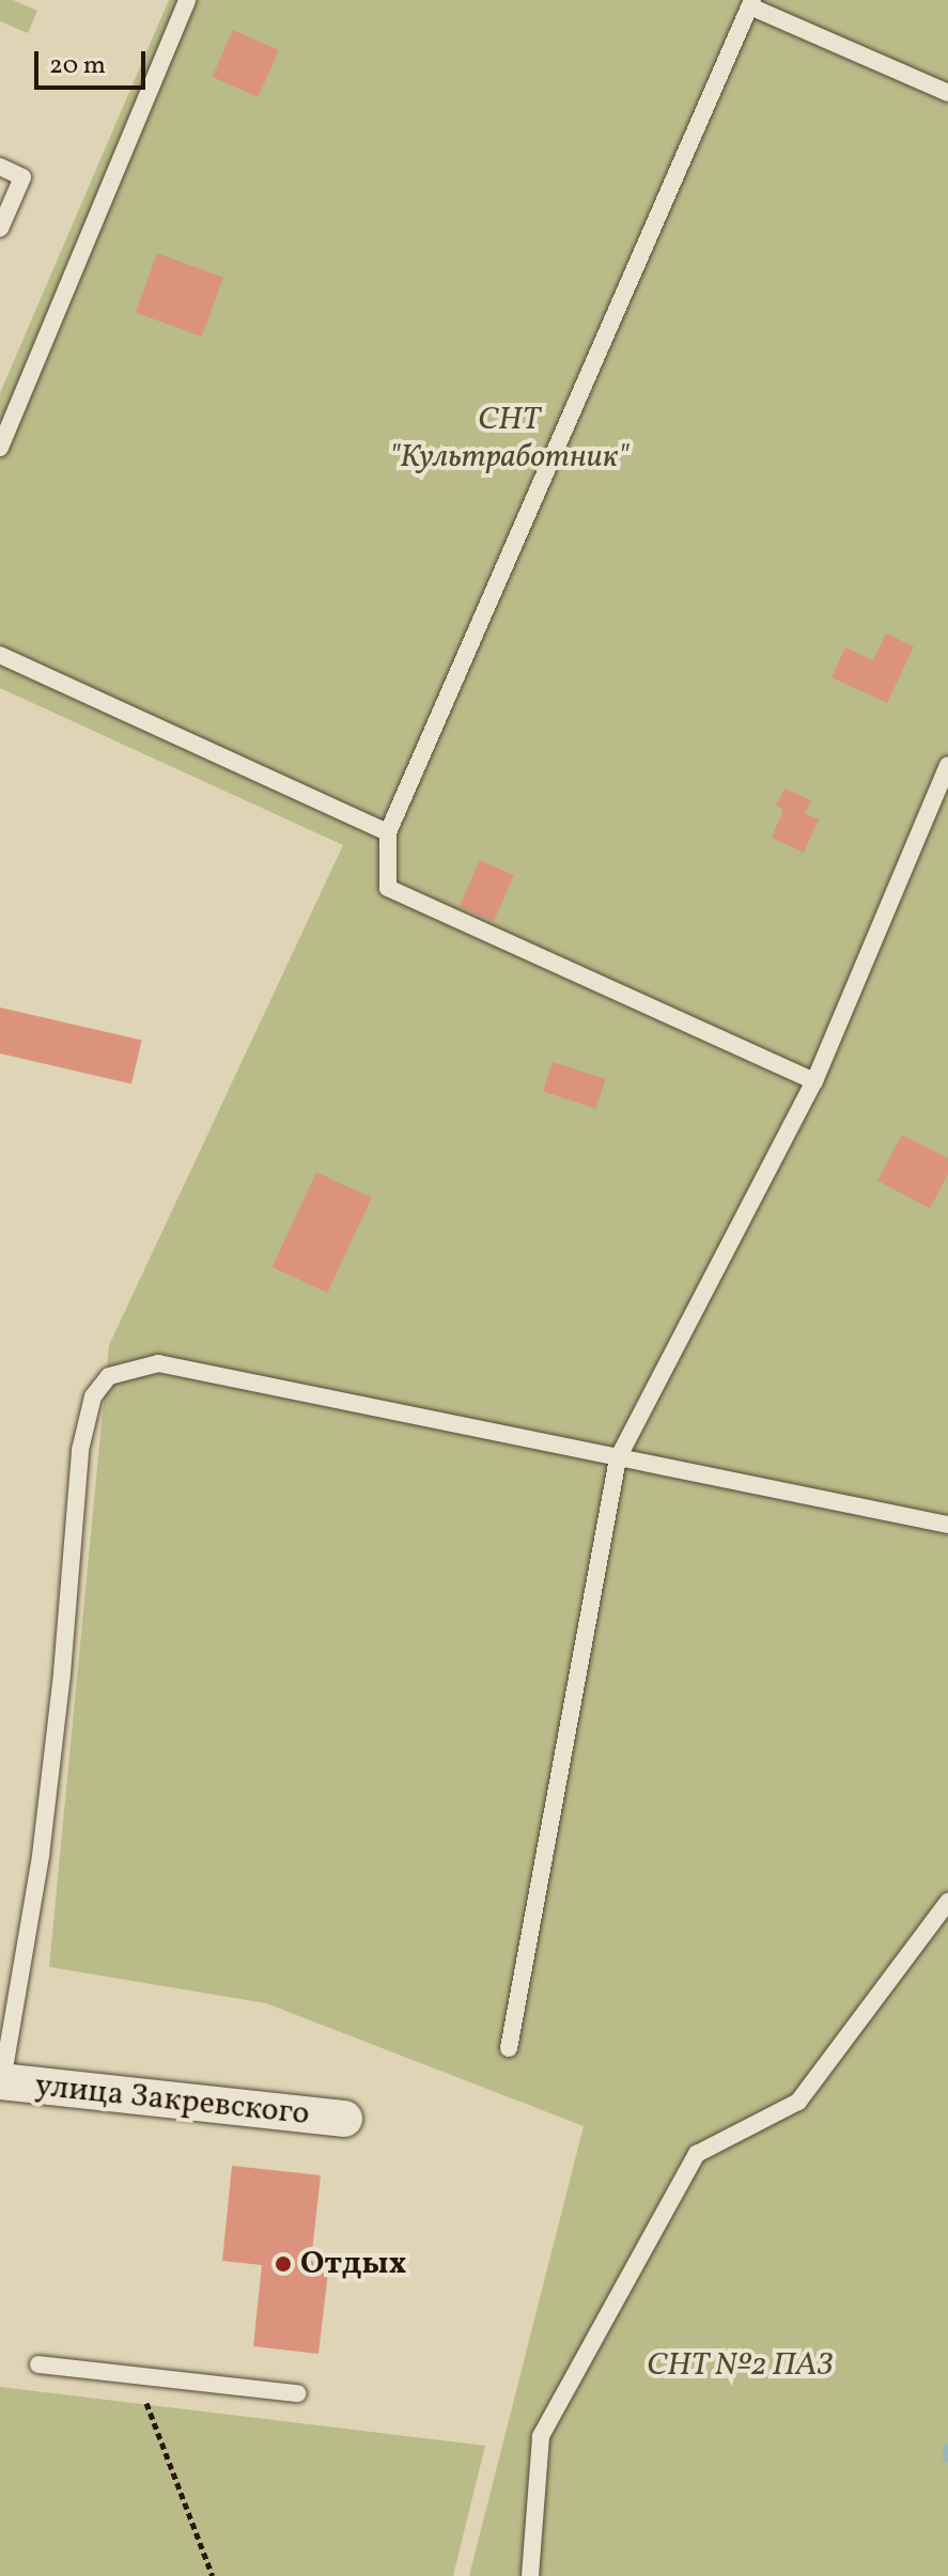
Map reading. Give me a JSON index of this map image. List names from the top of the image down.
{
  "streets": {
    "street": ["улица Закревского"]
  },
  "parks": ["СНТ \"Культработник\"", "СНТ №2 ПАЗ"],
  "places": ["Отдых"],
  "scale_bar": "20 m"
}
